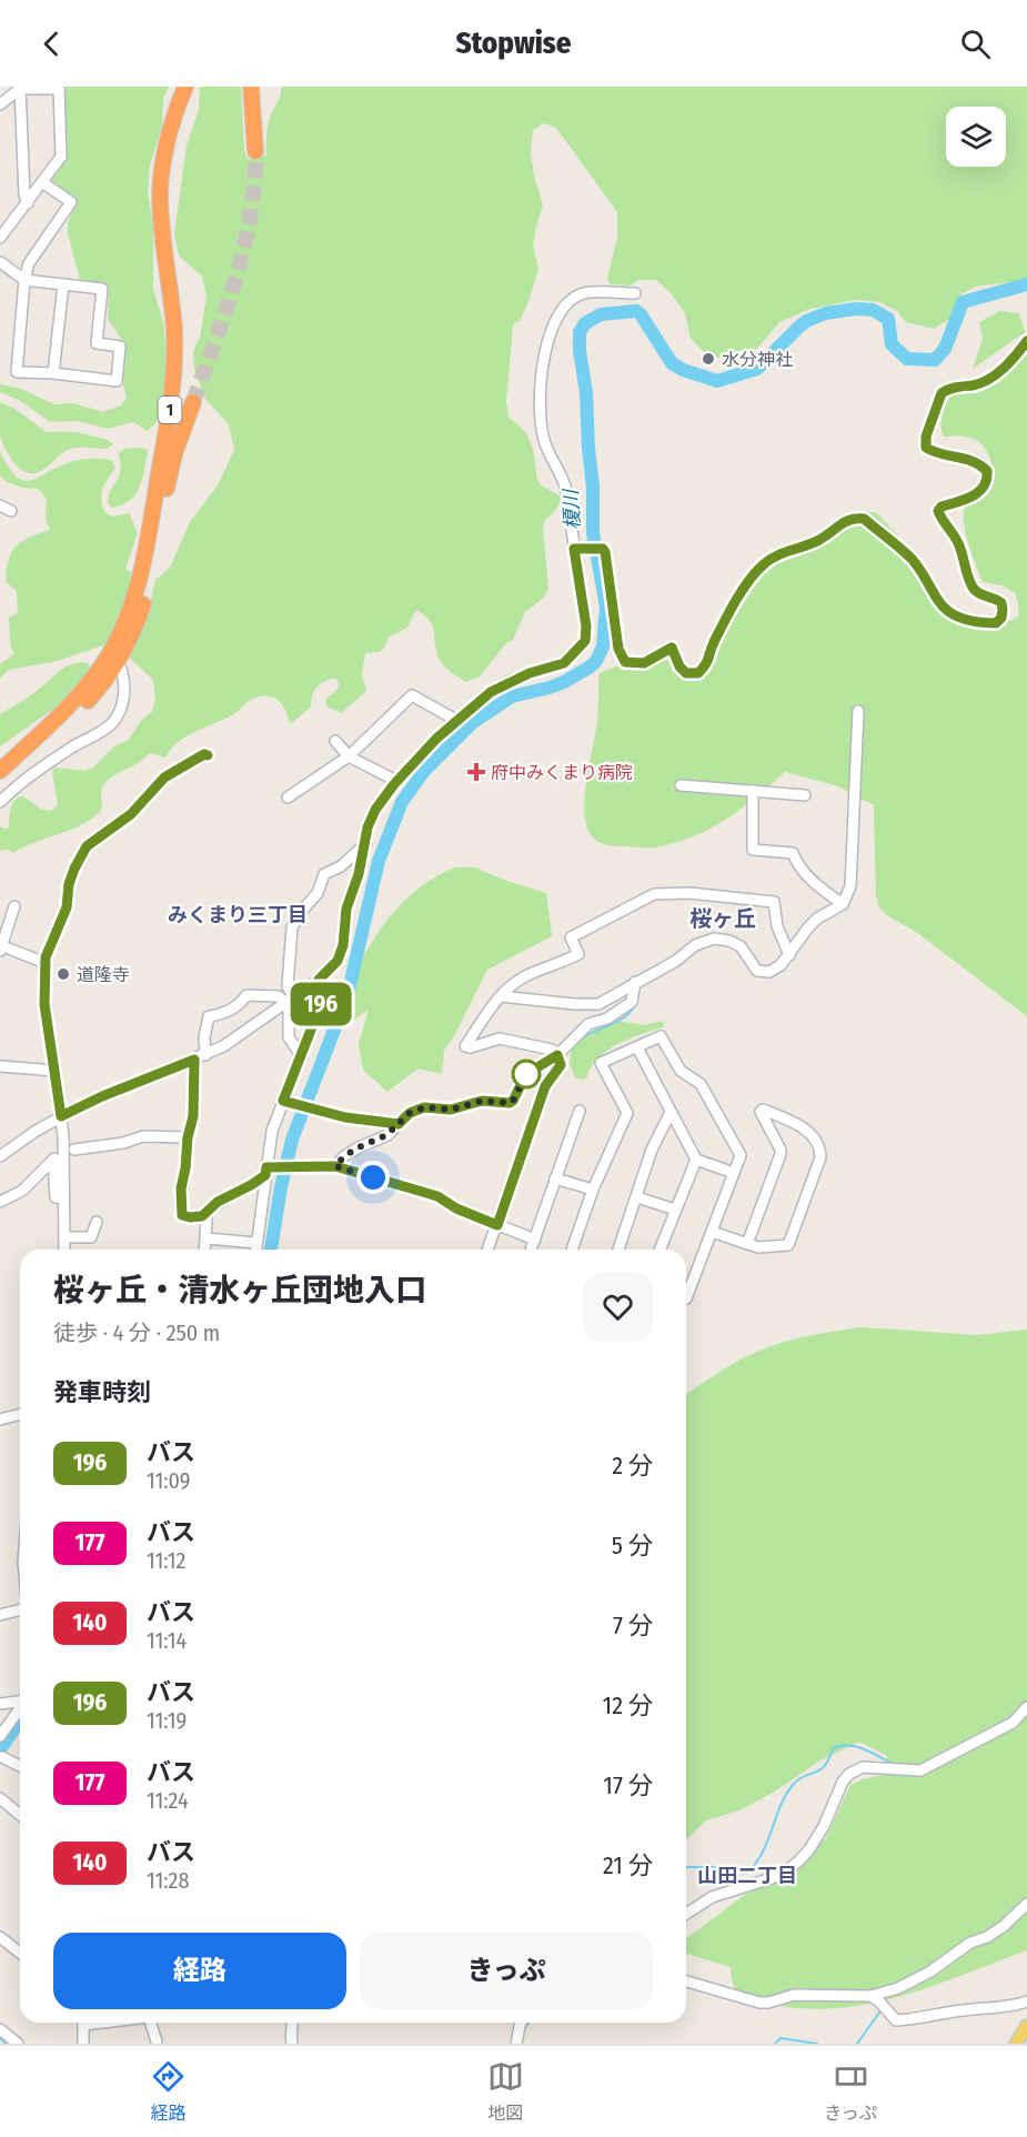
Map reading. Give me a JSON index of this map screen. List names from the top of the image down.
{
  "streets": {
    "highway": ["1"]
  },
  "districts": ["みくまり三丁目", "桜ヶ丘", "山田二丁目"],
  "water": ["榎川"],
  "places": {
    "other": ["水分神社", "道隆寺"],
    "health": ["府中みくまり病院"]
  },
  "lines": ["bus line 196"],
  "page": {
    "header": "Stopwise",
    "on_map": "196",
    "heading": [
      ["桜ヶ丘・清水ヶ丘団地入口", "徒歩 · 4 分 · 250 m"],
      "発車時刻"
    ],
    "list": [
      {
        "mark": "196",
        "name": "バス",
        "note": "11:09",
        "value": "2 分"
      },
      {
        "mark": "177",
        "name": "バス",
        "note": "11:12",
        "value": "5 分"
      },
      {
        "mark": "140",
        "name": "バス",
        "note": "11:14",
        "value": "7 分"
      },
      {
        "mark": "196",
        "name": "バス",
        "note": "11:19",
        "value": "12 分"
      },
      {
        "mark": "177",
        "name": "バス",
        "note": "11:24",
        "value": "17 分"
      },
      {
        "mark": "140",
        "name": "バス",
        "note": "11:28",
        "value": "21 分"
      }
    ],
    "buttons": ["経路", "きっぷ"],
    "tabs": ["経路", "地図", "きっぷ"]
  }
}
